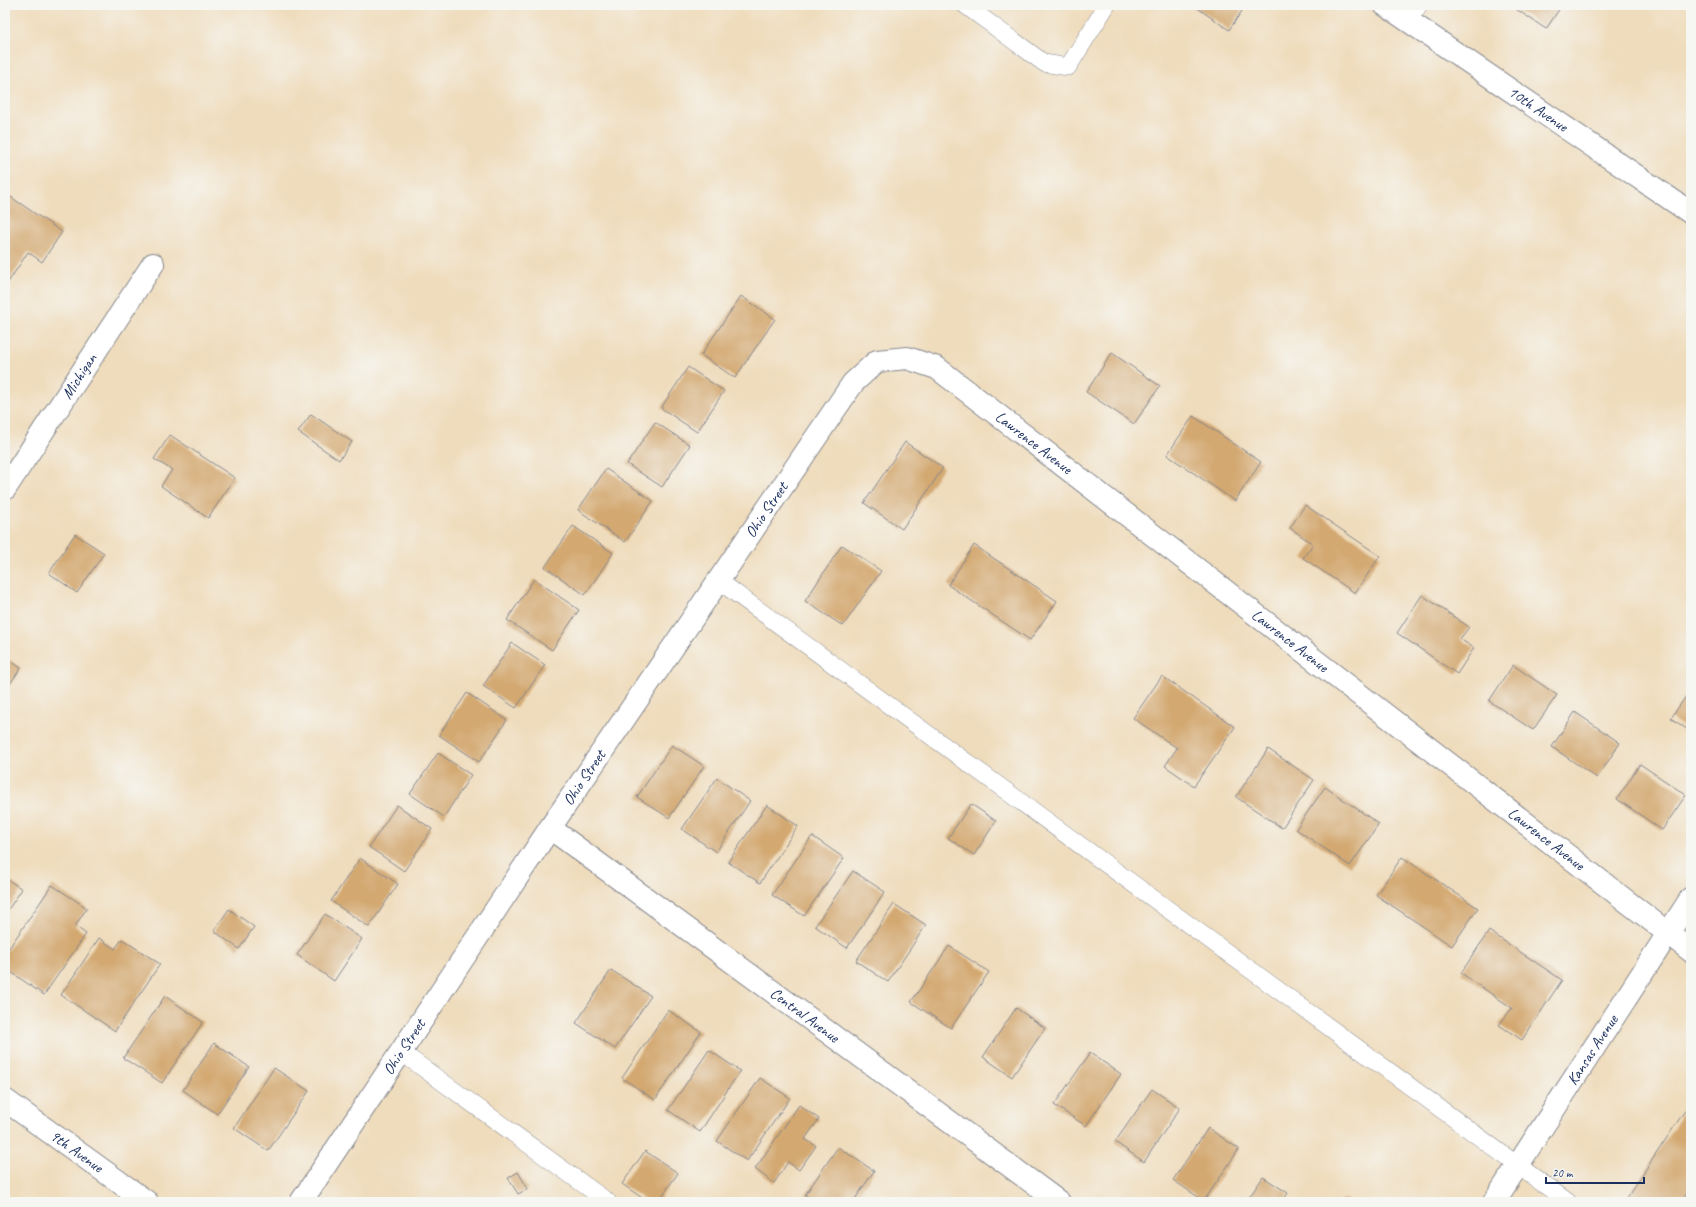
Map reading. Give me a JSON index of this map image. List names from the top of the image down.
{
  "streets": {
    "street": [
      "10th Avenue",
      "Michigan",
      "Lawrence Avenue",
      "Ohio Street",
      "Central Avenue",
      "Kansas Avenue",
      "9th Avenue"
    ]
  },
  "crossings": [
    ["Lawrence Avenue", "Ohio Street"],
    ["Lawrence Avenue", "Kansas Avenue"],
    ["Ohio Street", "Central Avenue"]
  ],
  "scale_bar": "20 m"
}
